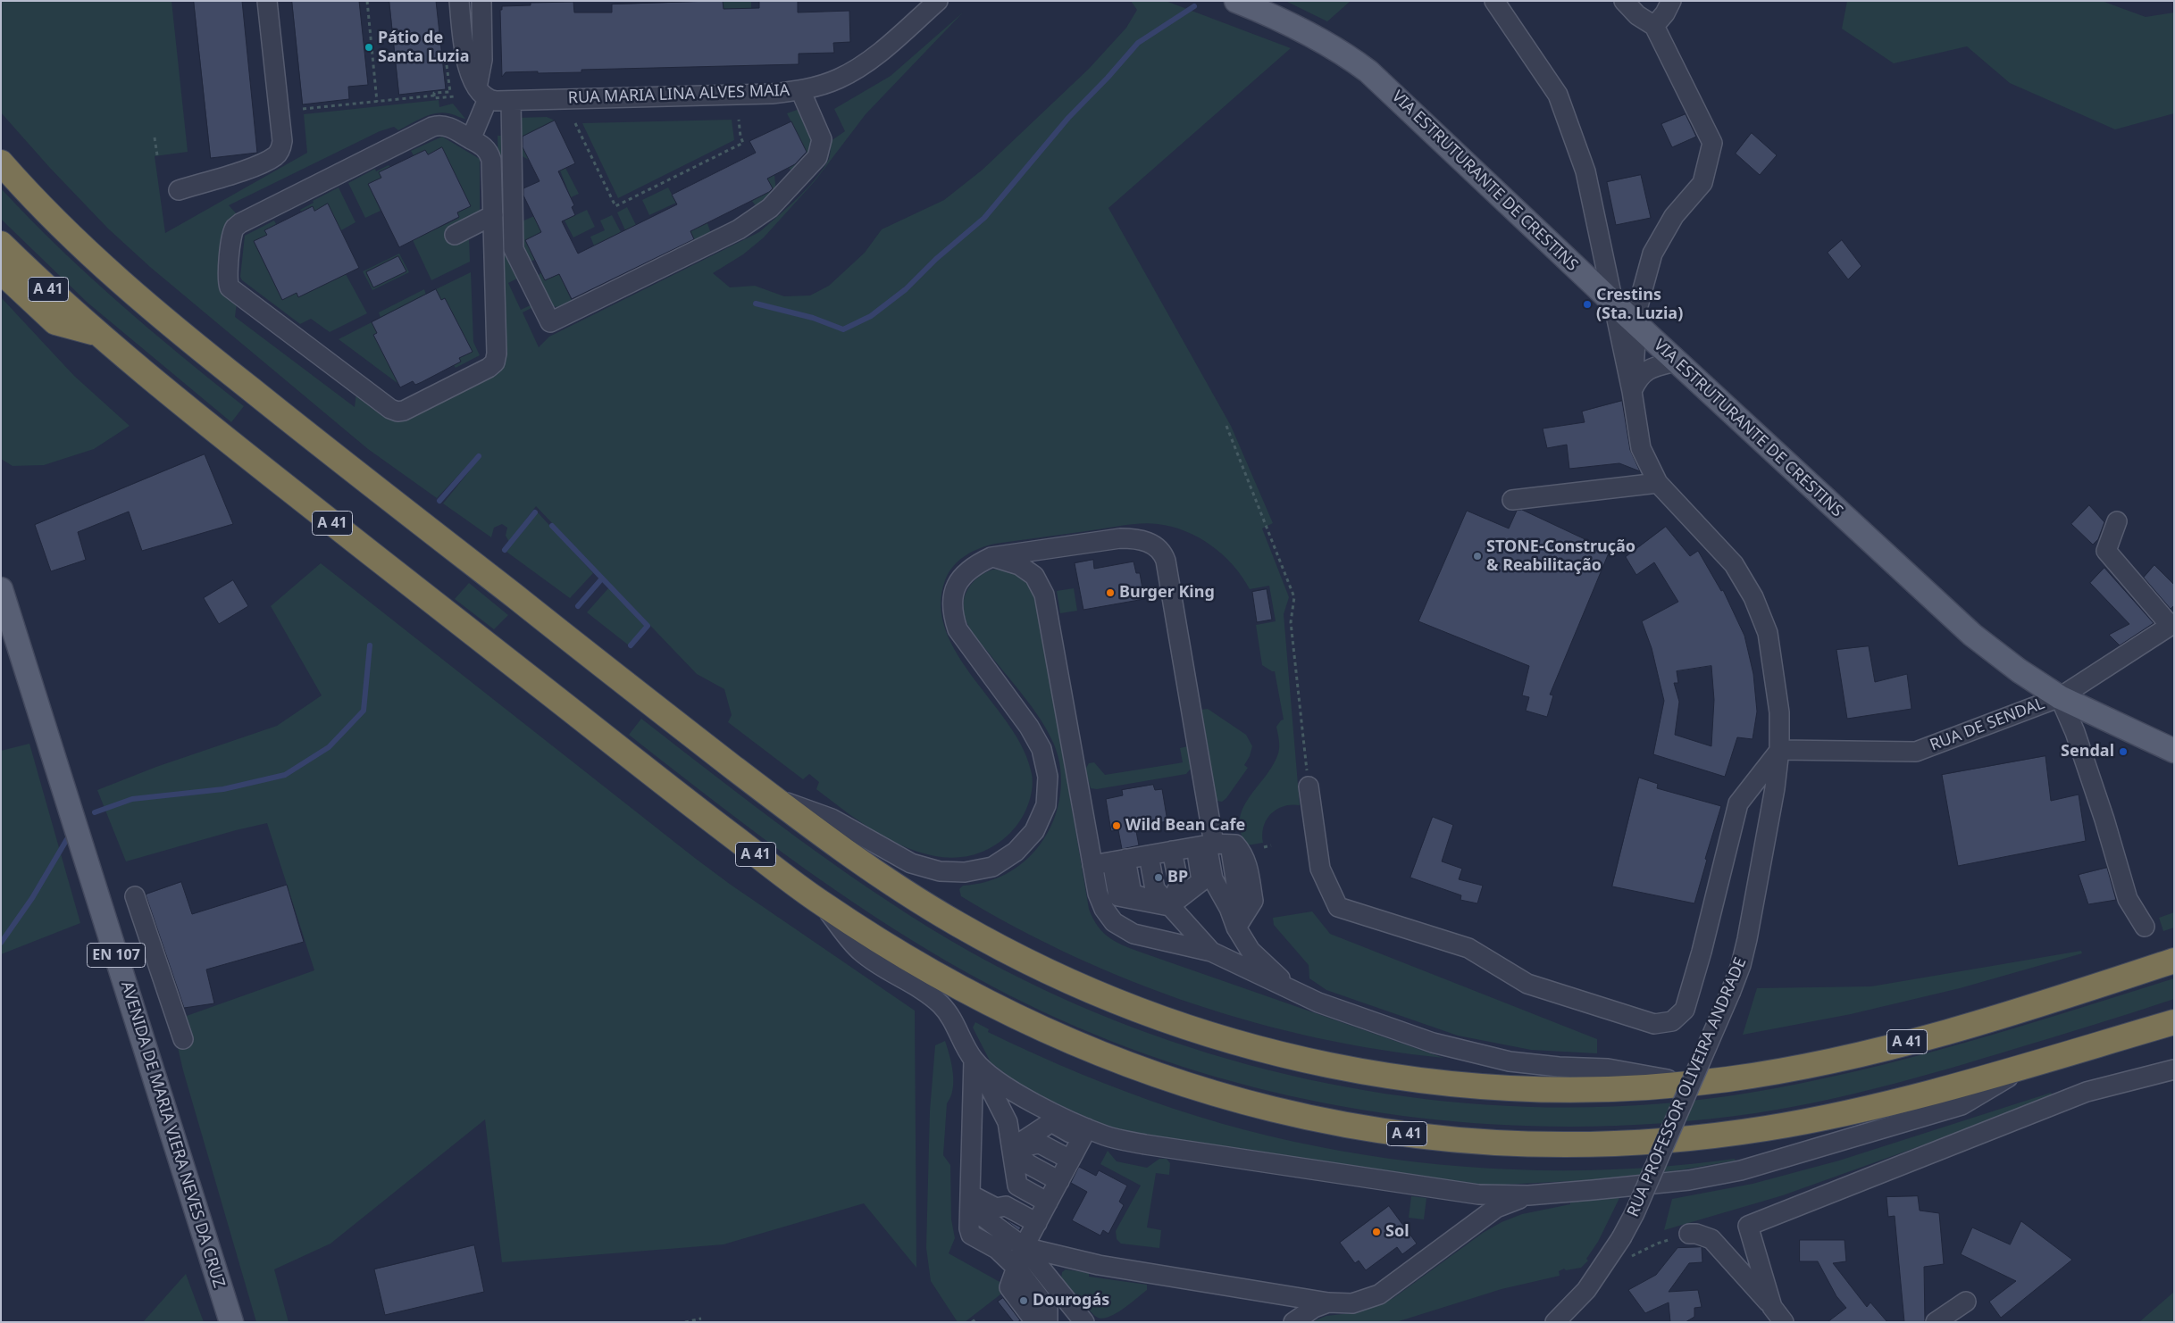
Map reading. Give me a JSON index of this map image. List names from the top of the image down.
{
  "streets": {
    "highway": ["A 41"],
    "main road": ["VIA ESTRUTURANTE DE CRESTINS", "EN 107", "AVENIDA DE MARIA VIERA NEVES DA CRUZ"],
    "street": ["RUA MARIA LINA ALVES MAIA", "RUA DE SENDAL", "RUA PROFESSOR OLIVEIRA ANDRADE"]
  },
  "crossings": [
    ["VIA ESTRUTURANTE DE CRESTINS", "RUA DE SENDAL"],
    ["VIA ESTRUTURANTE DE CRESTINS", "RUA PROFESSOR OLIVEIRA ANDRADE"],
    ["RUA DE SENDAL", "RUA PROFESSOR OLIVEIRA ANDRADE"]
  ],
  "places": [
    "Pátio de Santa Luzia",
    "Crestins (Sta. Luzia)",
    "STONE-Construção & Reabilitação",
    "Burger King",
    "Sendal",
    "Wild Bean Cafe",
    "BP",
    "Sol",
    "Dourogás"
  ]
}
